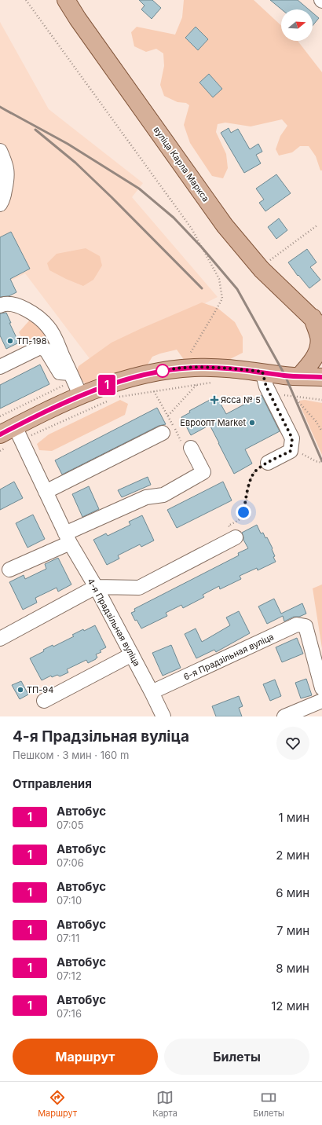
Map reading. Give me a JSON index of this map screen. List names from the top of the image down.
{
  "streets": {
    "main road": ["вуліца Карла Маркса"],
    "street": ["4-я Прадзільная вуліца", "6-я Прадзільная вуліца"]
  },
  "crossings": [
    ["4-я Прадзільная вуліца", "6-я Прадзільная вуліца"]
  ],
  "places": {
    "other": ["ТП-198", "Евроопт Market", "ТП-94"],
    "health": ["Ясса № 5"]
  },
  "lines": ["bus line 1"],
  "north": "right",
  "page": {
    "on_map": "1",
    "heading": [
      ["4-я Прадзільная вуліца", "Пешком · 3 мин · 160 m"],
      "Отправления"
    ],
    "list": [
      {
        "mark": "1",
        "name": "Автобус",
        "note": "07:05",
        "value": "1 мин"
      },
      {
        "mark": "1",
        "name": "Автобус",
        "note": "07:06",
        "value": "2 мин"
      },
      {
        "mark": "1",
        "name": "Автобус",
        "note": "07:10",
        "value": "6 мин"
      },
      {
        "mark": "1",
        "name": "Автобус",
        "note": "07:11",
        "value": "7 мин"
      },
      {
        "mark": "1",
        "name": "Автобус",
        "note": "07:12",
        "value": "8 мин"
      },
      {
        "mark": "1",
        "name": "Автобус",
        "note": "07:16",
        "value": "12 мин"
      }
    ],
    "buttons": ["Маршрут", "Билеты"],
    "tabs": ["Маршрут", "Карта", "Билеты"]
  }
}
